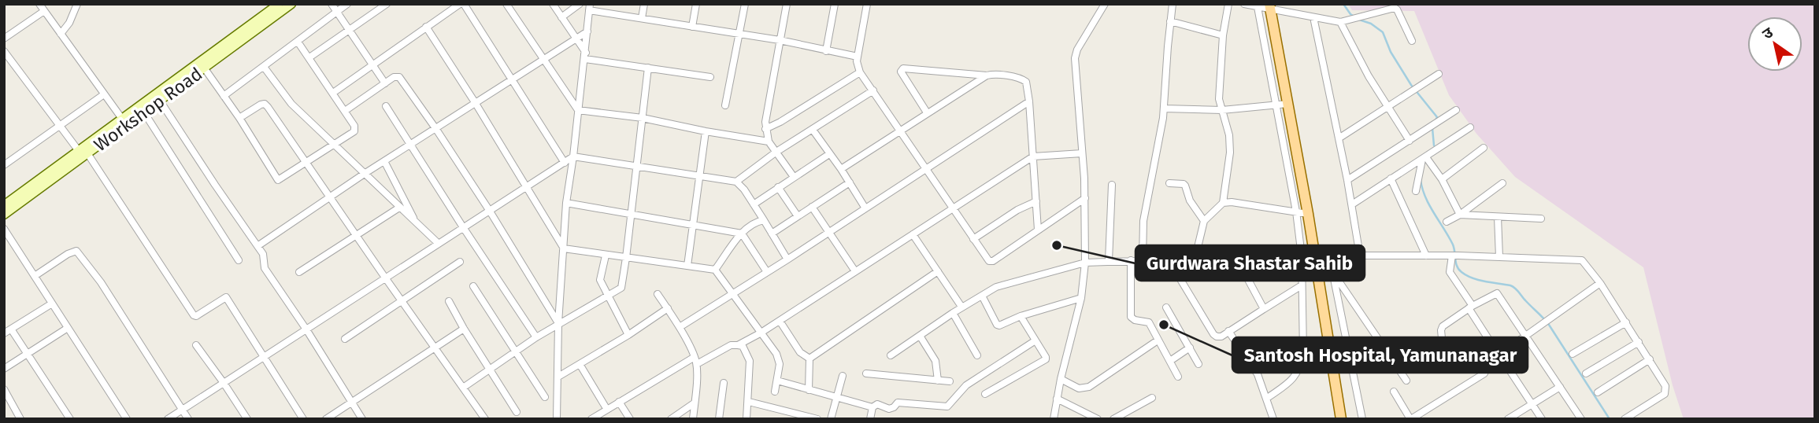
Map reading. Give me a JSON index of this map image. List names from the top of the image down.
{
  "streets": {
    "main road": ["Workshop Road"]
  },
  "places": ["Gurdwara Shastar Sahib", "Santosh Hospital, Yamunanagar"],
  "north": "top left"
}
